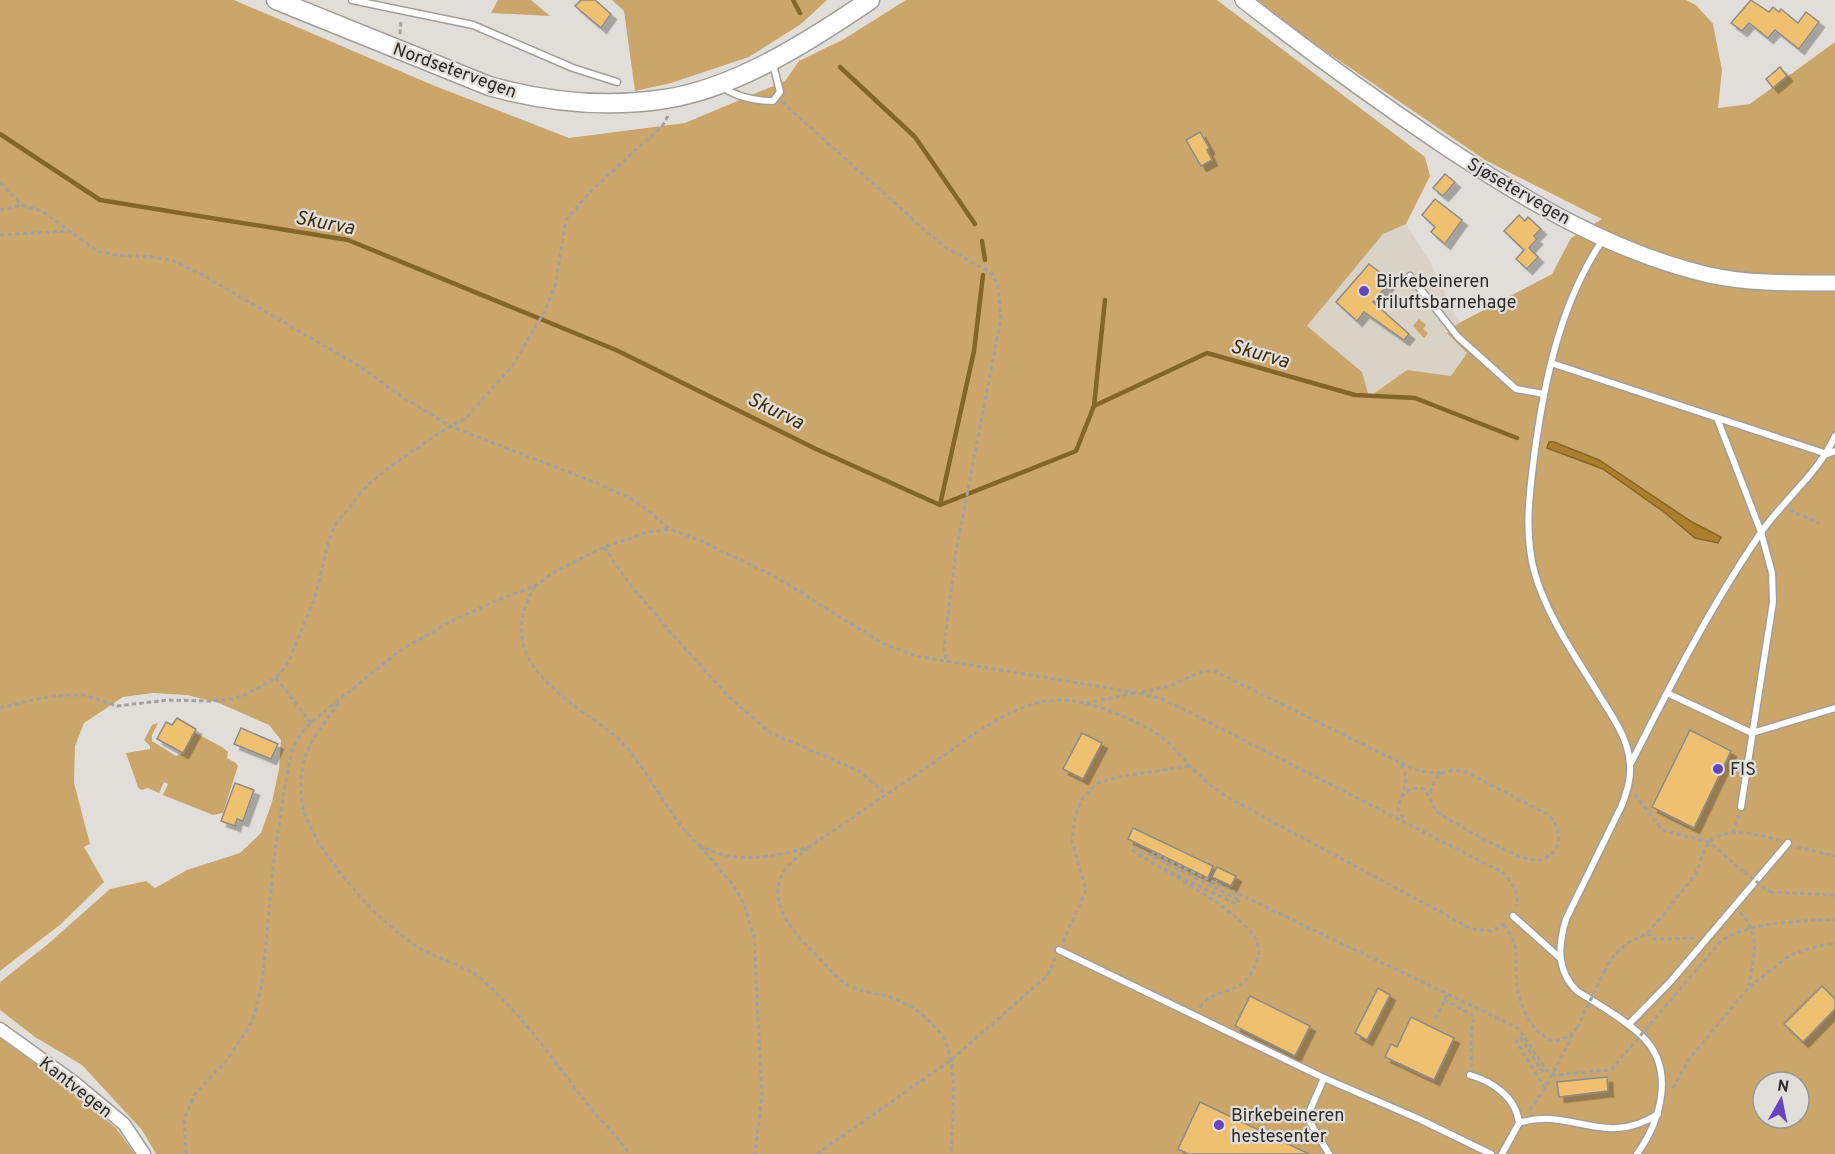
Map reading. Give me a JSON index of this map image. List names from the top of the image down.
{
  "streets": {
    "main road": ["Nordsetervegen"],
    "street": ["Sjøsetervegen", "Kantvegen"]
  },
  "water": ["Skurva"],
  "places": ["Birkebeineren friluftsbarnehage", "FIS", "Birkebeineren hestesenter"],
  "north": "top"
}
